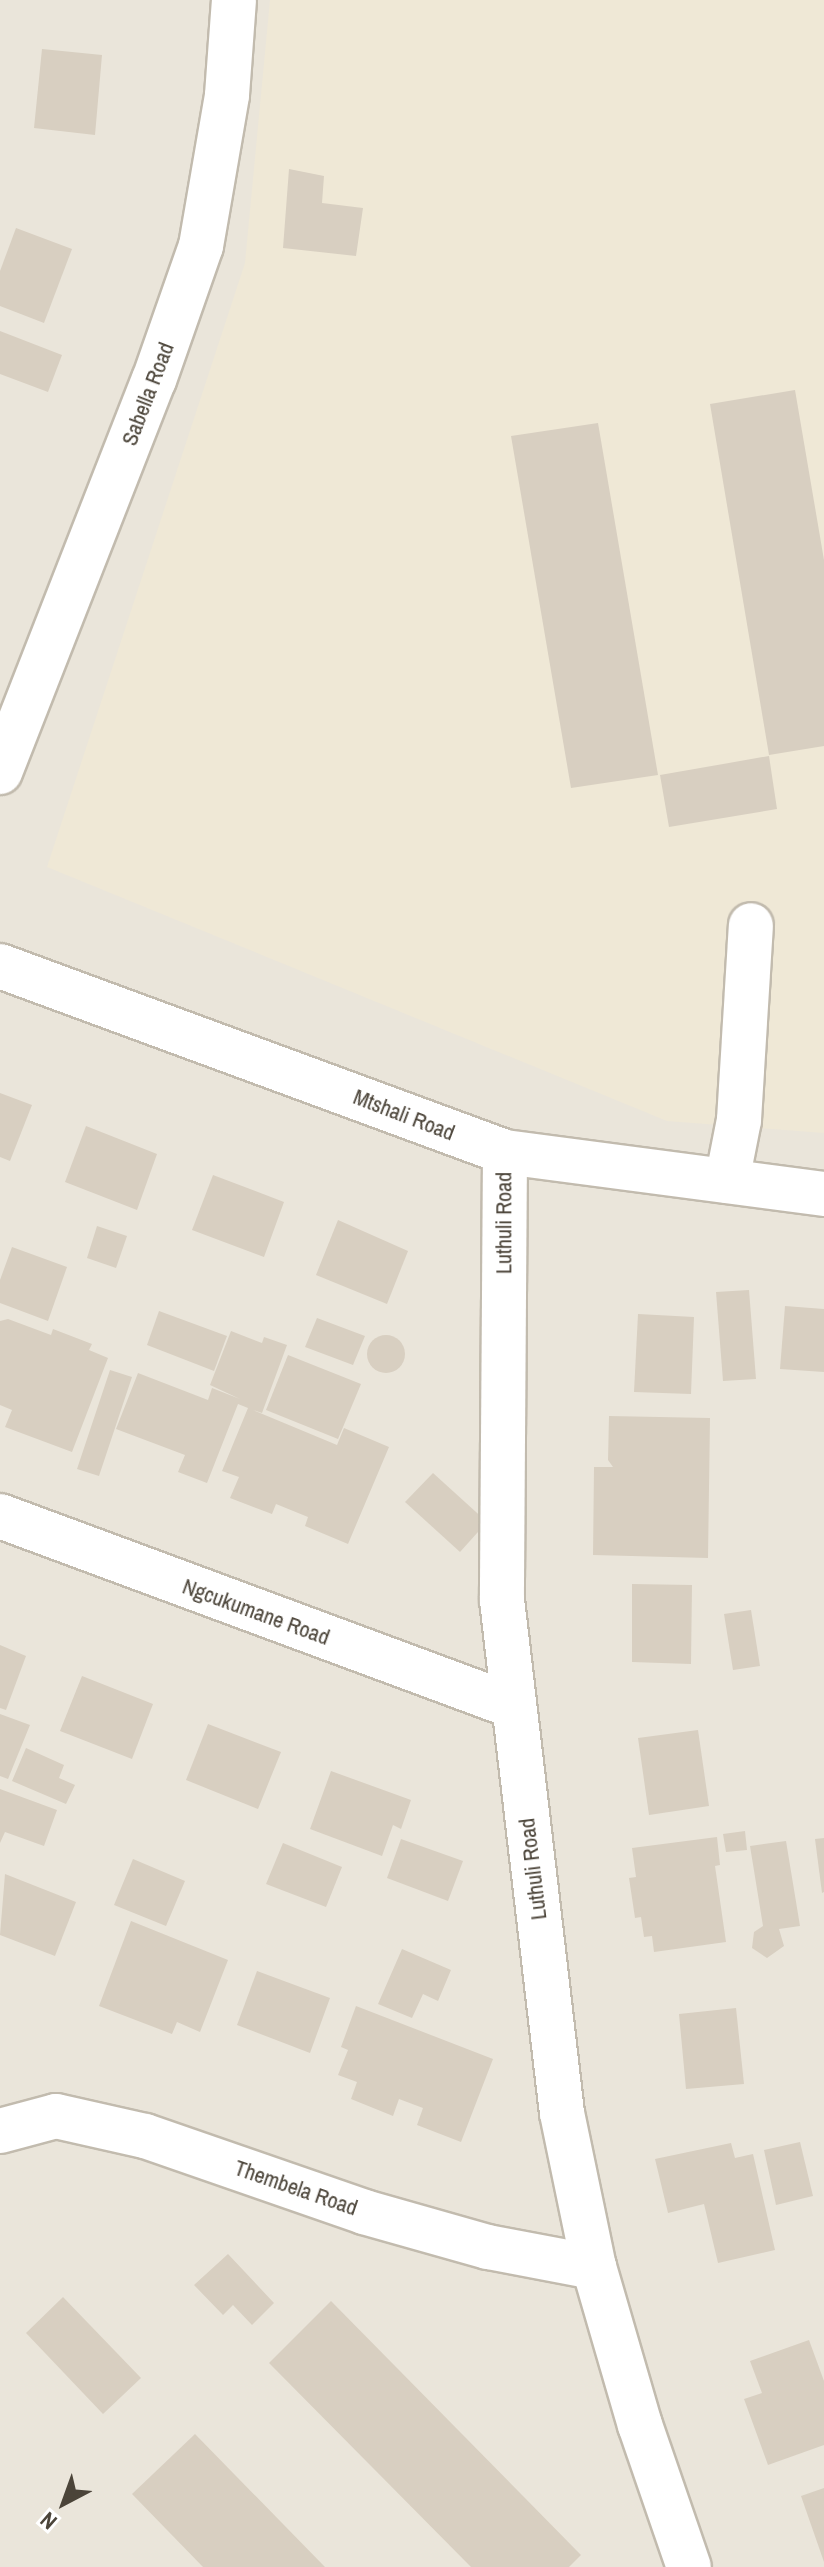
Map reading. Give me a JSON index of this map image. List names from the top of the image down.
{
  "streets": {
    "street": [
      "Sabella Road",
      "Mtshali Road",
      "Luthuli Road",
      "Ngcukumane Road",
      "Thembela Road"
    ]
  },
  "crossings": [
    ["Mtshali Road", "Luthuli Road"],
    ["Luthuli Road", "Ngcukumane Road"],
    ["Luthuli Road", "Thembela Road"]
  ],
  "north": "bottom left"
}
